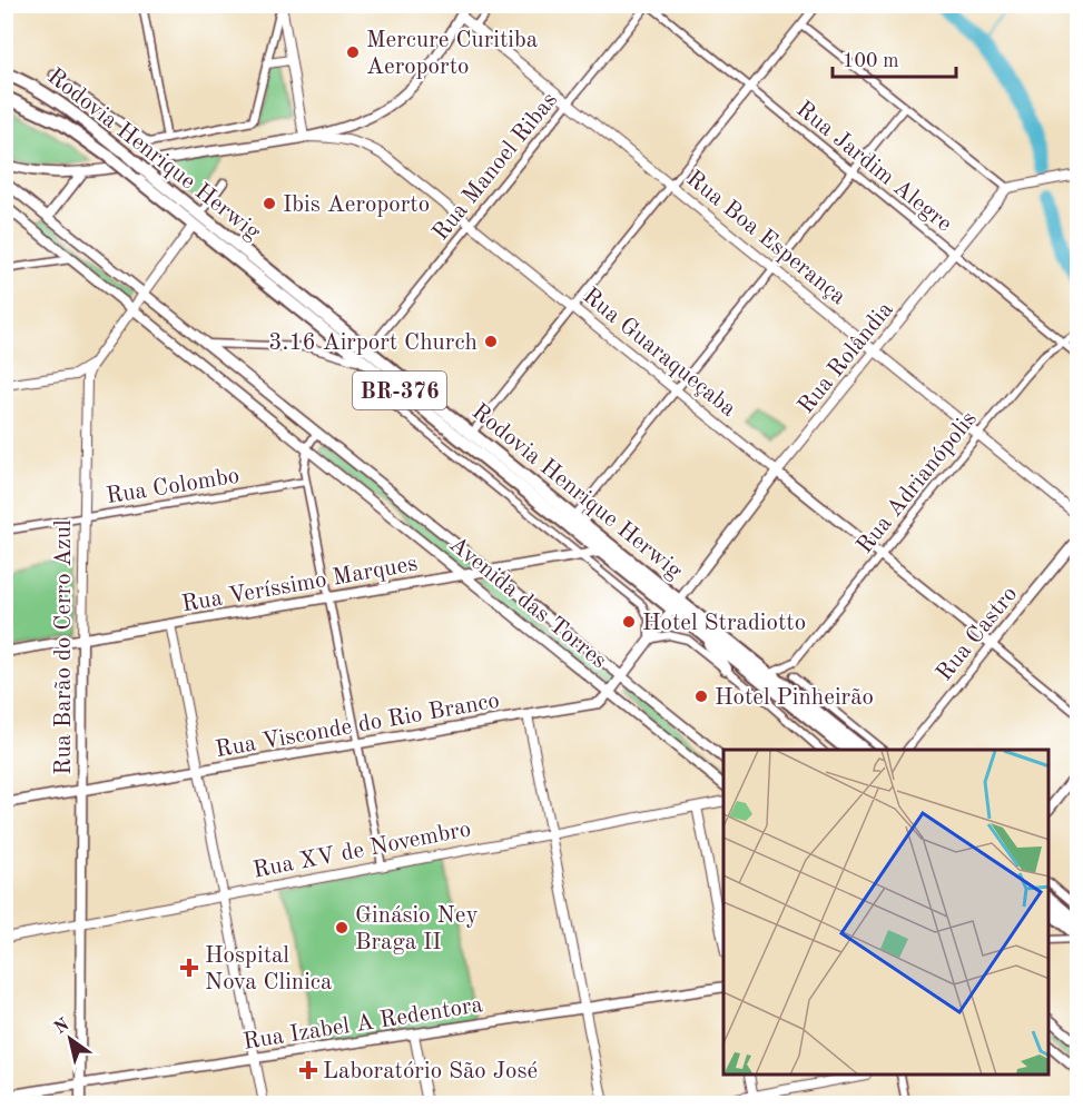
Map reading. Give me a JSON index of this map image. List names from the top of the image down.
{
  "streets": {
    "highway": ["Rodovia Henrique Herwig", "BR-376"],
    "main road": [
      "Rua Guaraqueçaba",
      "Rua Rolândia",
      "Rua Veríssimo Marques",
      "Avenida das Torres",
      "Rua Castro",
      "Rua Barão do Cerro Azul",
      "Rua Visconde do Rio Branco",
      "Rua Izabel A Redentora"
    ],
    "street": [
      "Rua Manoel Ribas",
      "Rua Jardim Alegre",
      "Rua Boa Esperança",
      "Rua Adrianópolis",
      "Rua Colombo",
      "Rua XV de Novembro"
    ]
  },
  "crossings": [
    ["Rodovia Henrique Herwig", "Rua Manoel Ribas"],
    ["Rodovia Henrique Herwig", "Rua Rolândia"],
    ["Rodovia Henrique Herwig", "Rua Adrianópolis"],
    ["Rodovia Henrique Herwig", "Rua Veríssimo Marques"],
    ["Rodovia Henrique Herwig", "Rua Barão do Cerro Azul"],
    ["Rodovia Henrique Herwig", "Rua Visconde do Rio Branco"],
    ["Rua Manoel Ribas", "Rua Jardim Alegre"],
    ["Rua Manoel Ribas", "Rua Boa Esperança"],
    ["Rua Manoel Ribas", "Rua Guaraqueçaba"],
    ["Rua Jardim Alegre", "Rua Rolândia"],
    ["Rua Jardim Alegre", "Rua Adrianópolis"],
    ["Rua Boa Esperança", "Rua Rolândia"],
    ["Rua Boa Esperança", "Rua Adrianópolis"],
    ["Rua Guaraqueçaba", "Rua Rolândia"],
    ["Rua Guaraqueçaba", "Rua Adrianópolis"],
    ["Rua Guaraqueçaba", "Rua Castro"],
    ["Rua Rolândia", "Rua Visconde do Rio Branco"],
    ["Rua Colombo", "Rua Barão do Cerro Azul"],
    ["Rua Veríssimo Marques", "Avenida das Torres"],
    ["Rua Veríssimo Marques", "Rua Barão do Cerro Azul"],
    ["Avenida das Torres", "Rua Barão do Cerro Azul"],
    ["Avenida das Torres", "Rua Visconde do Rio Branco"],
    ["Rua Barão do Cerro Azul", "Rua Visconde do Rio Branco"],
    ["Rua Barão do Cerro Azul", "Rua XV de Novembro"],
    ["Rua Barão do Cerro Azul", "Rua Izabel A Redentora"]
  ],
  "places": {
    "other": [
      "Mercure Curitiba Aeroporto",
      "Ibis Aeroporto",
      "3.16 Airport Church",
      "Hotel Stradiotto",
      "Hotel Pinheirão",
      "Ginásio Ney Braga II"
    ],
    "health": ["Hospital Nova Clinica", "Laboratório São José"]
  },
  "scale_bar": "100 m",
  "north": "top left"
}
